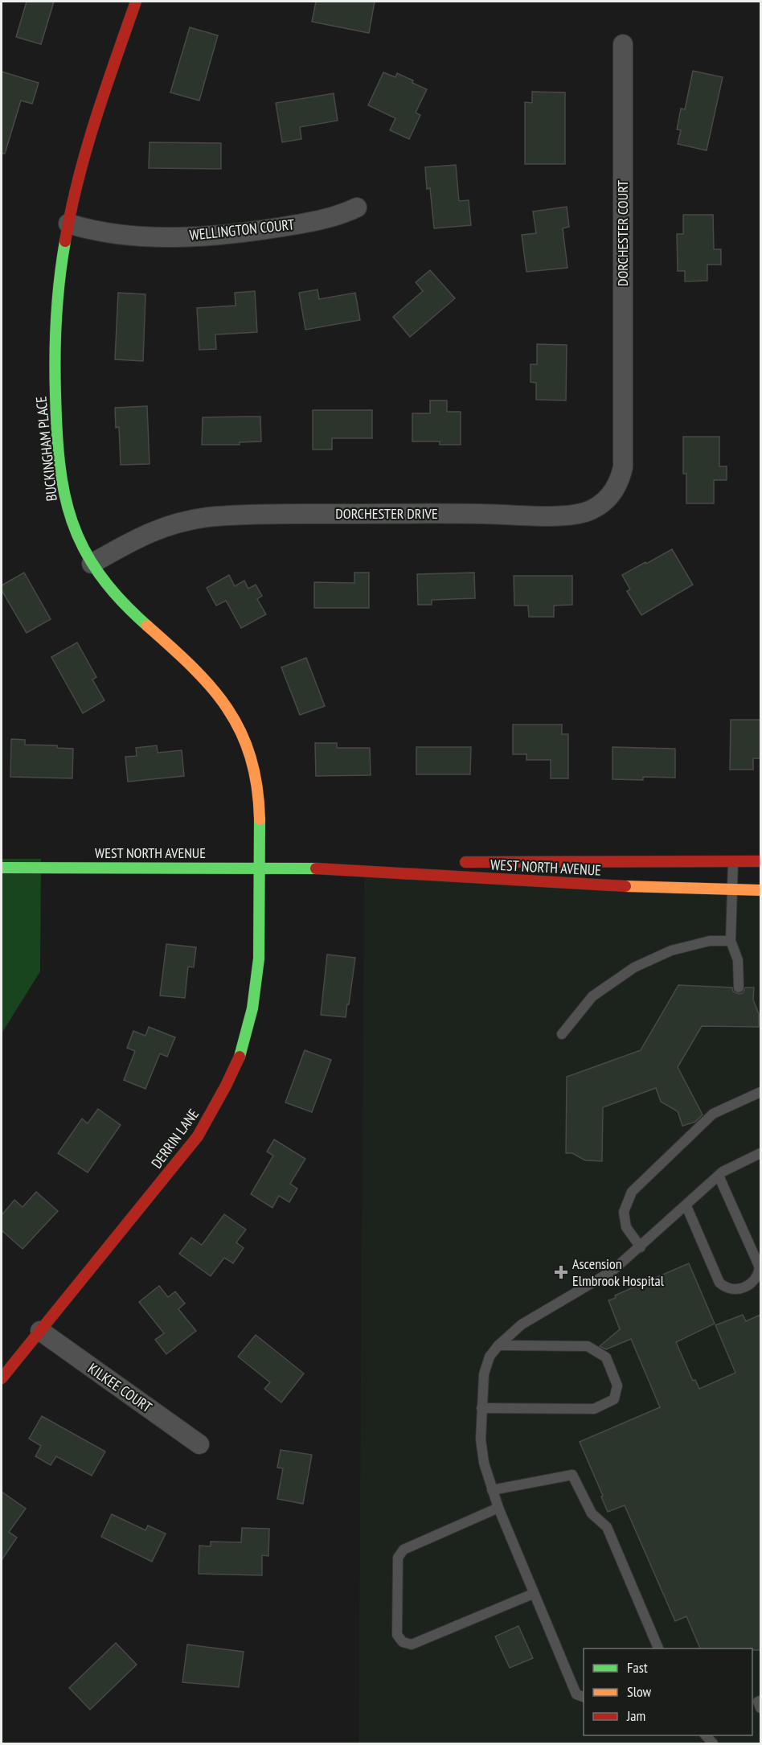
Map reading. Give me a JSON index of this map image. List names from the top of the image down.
{
  "streets": {
    "street": [
      "WELLINGTON COURT",
      "DORCHESTER COURT",
      "BUCKINGHAM PLACE",
      "DORCHESTER DRIVE",
      "WEST NORTH AVENUE",
      "DERRIN LANE",
      "KILKEE COURT"
    ]
  },
  "crossings": [
    ["WELLINGTON COURT", "BUCKINGHAM PLACE"],
    ["DORCHESTER COURT", "DORCHESTER DRIVE"],
    ["BUCKINGHAM PLACE", "DORCHESTER DRIVE"],
    ["BUCKINGHAM PLACE", "WEST NORTH AVENUE"],
    ["BUCKINGHAM PLACE", "DERRIN LANE"],
    ["WEST NORTH AVENUE", "DERRIN LANE"],
    ["DERRIN LANE", "KILKEE COURT"]
  ],
  "places": {
    "health": ["Ascension Elmbrook Hospital"]
  },
  "legend": ["Fast", "Slow", "Jam"]
}
